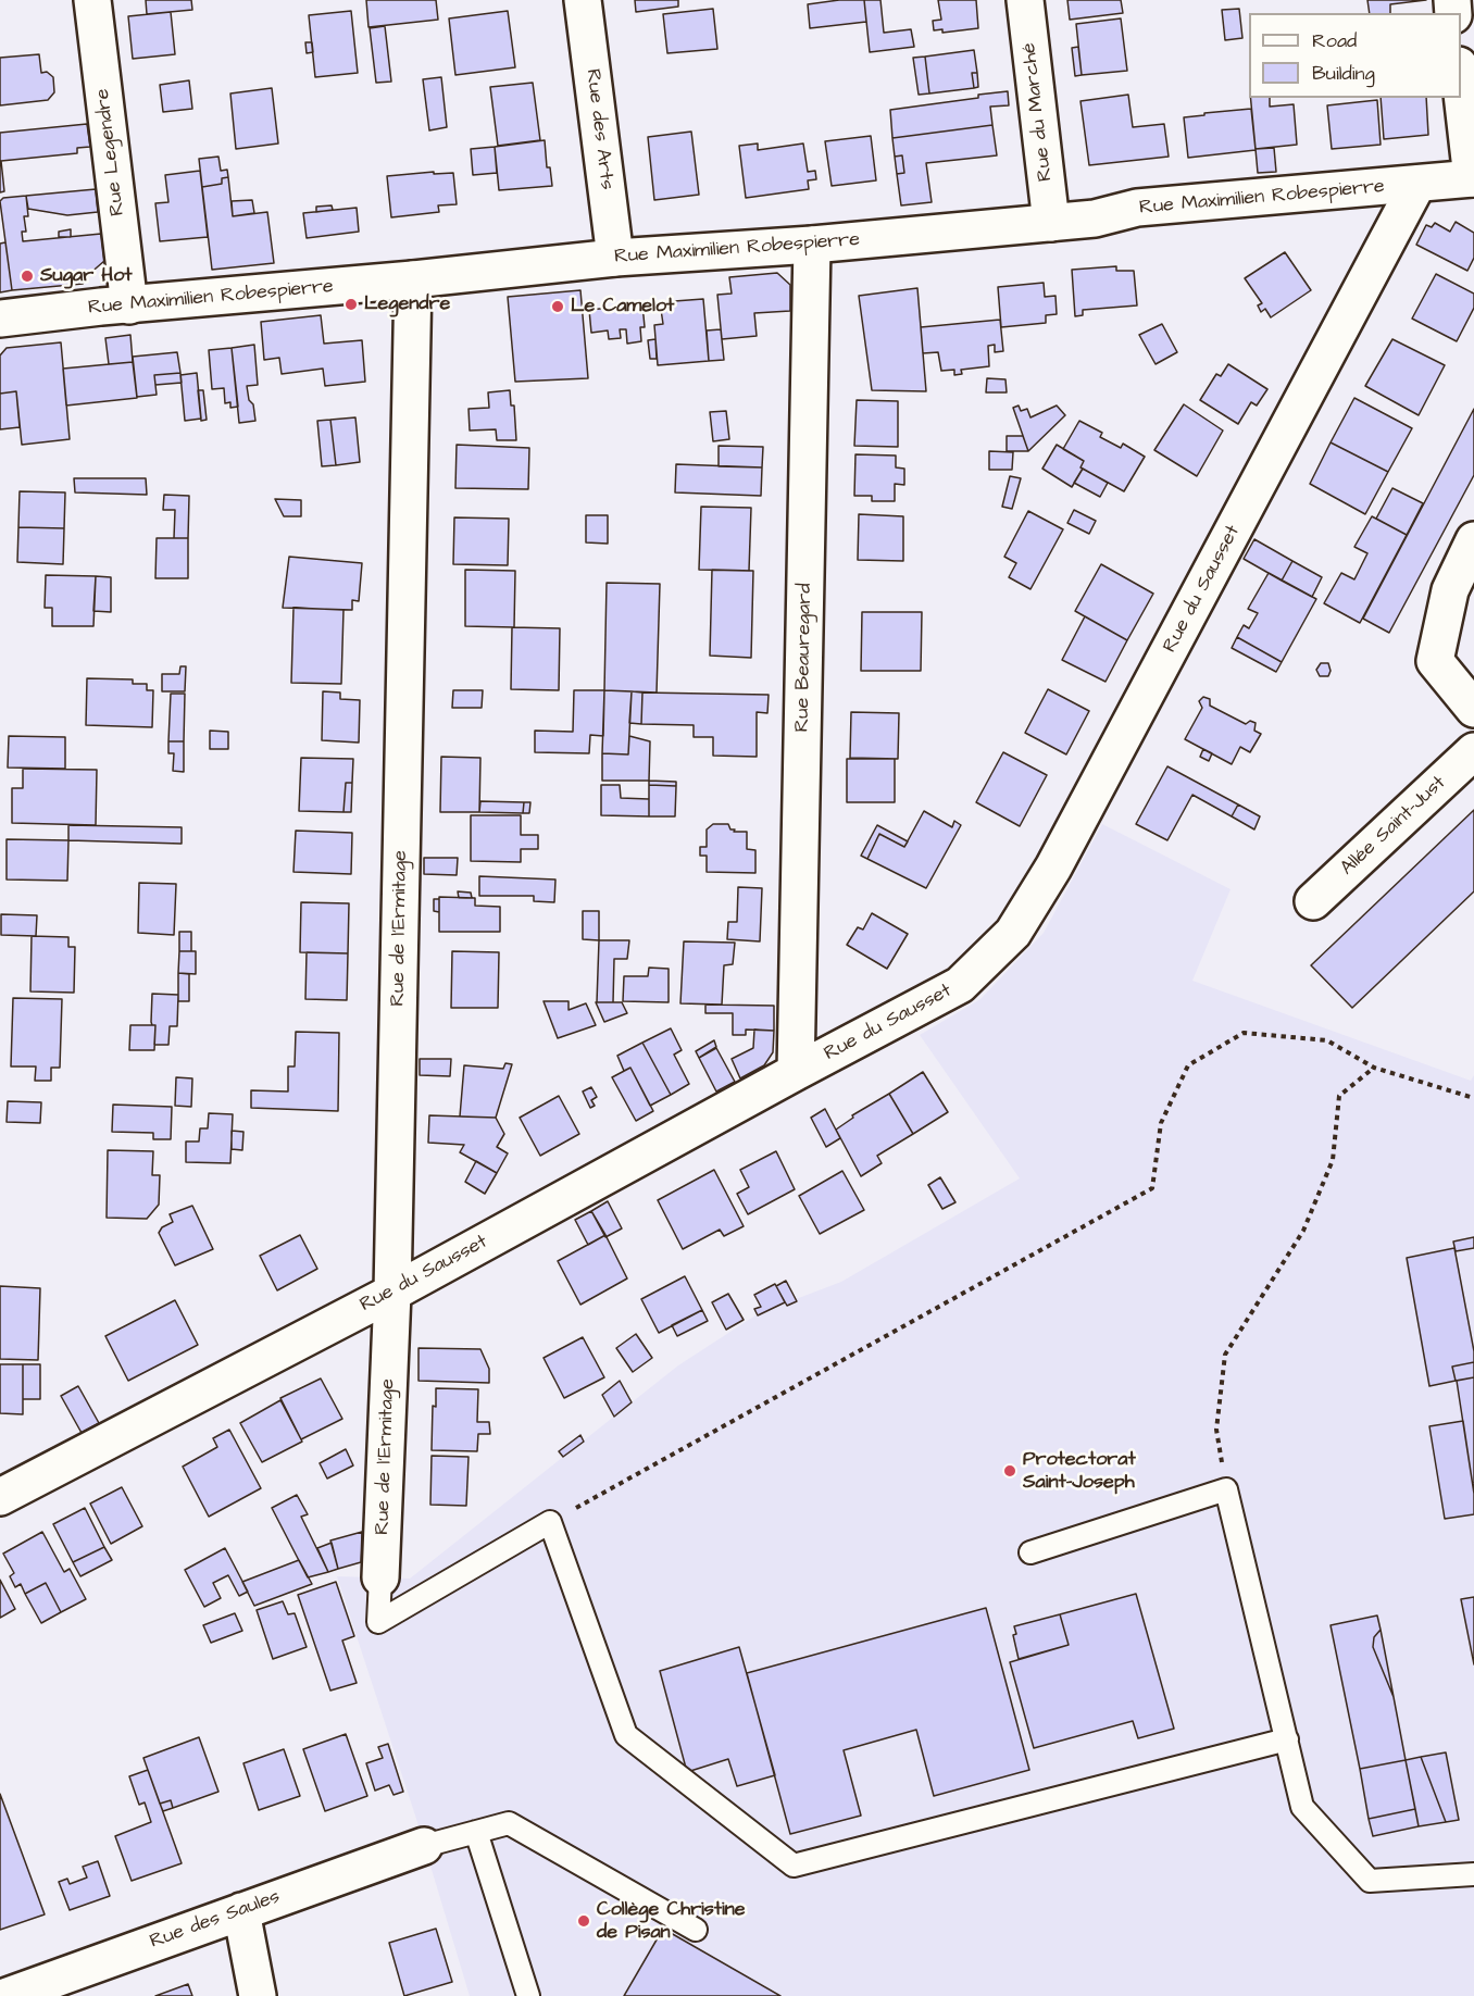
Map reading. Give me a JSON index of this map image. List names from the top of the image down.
{
  "streets": {
    "street": [
      "Rue du Marché",
      "Rue des Arts",
      "Rue Legendre",
      "Rue Maximilien Robespierre",
      "Rue du Sausset",
      "Rue Beauregard",
      "Allée Saint-Just",
      "Rue de l'Ermitage",
      "Rue des Saules"
    ]
  },
  "crossings": [
    ["Rue du Marché", "Rue Maximilien Robespierre"],
    ["Rue des Arts", "Rue Maximilien Robespierre"],
    ["Rue Legendre", "Rue Maximilien Robespierre"],
    ["Rue Maximilien Robespierre", "Rue du Sausset"],
    ["Rue Maximilien Robespierre", "Rue Beauregard"],
    ["Rue Maximilien Robespierre", "Rue de l'Ermitage"],
    ["Rue du Sausset", "Rue Beauregard"],
    ["Rue du Sausset", "Rue de l'Ermitage"]
  ],
  "places": [
    "Sugar Hot",
    "Legendre",
    "Le Camelot",
    "Protectorat Saint-Joseph",
    "Collège Christine de Pisan"
  ],
  "legend": ["Road", "Building"]
}
